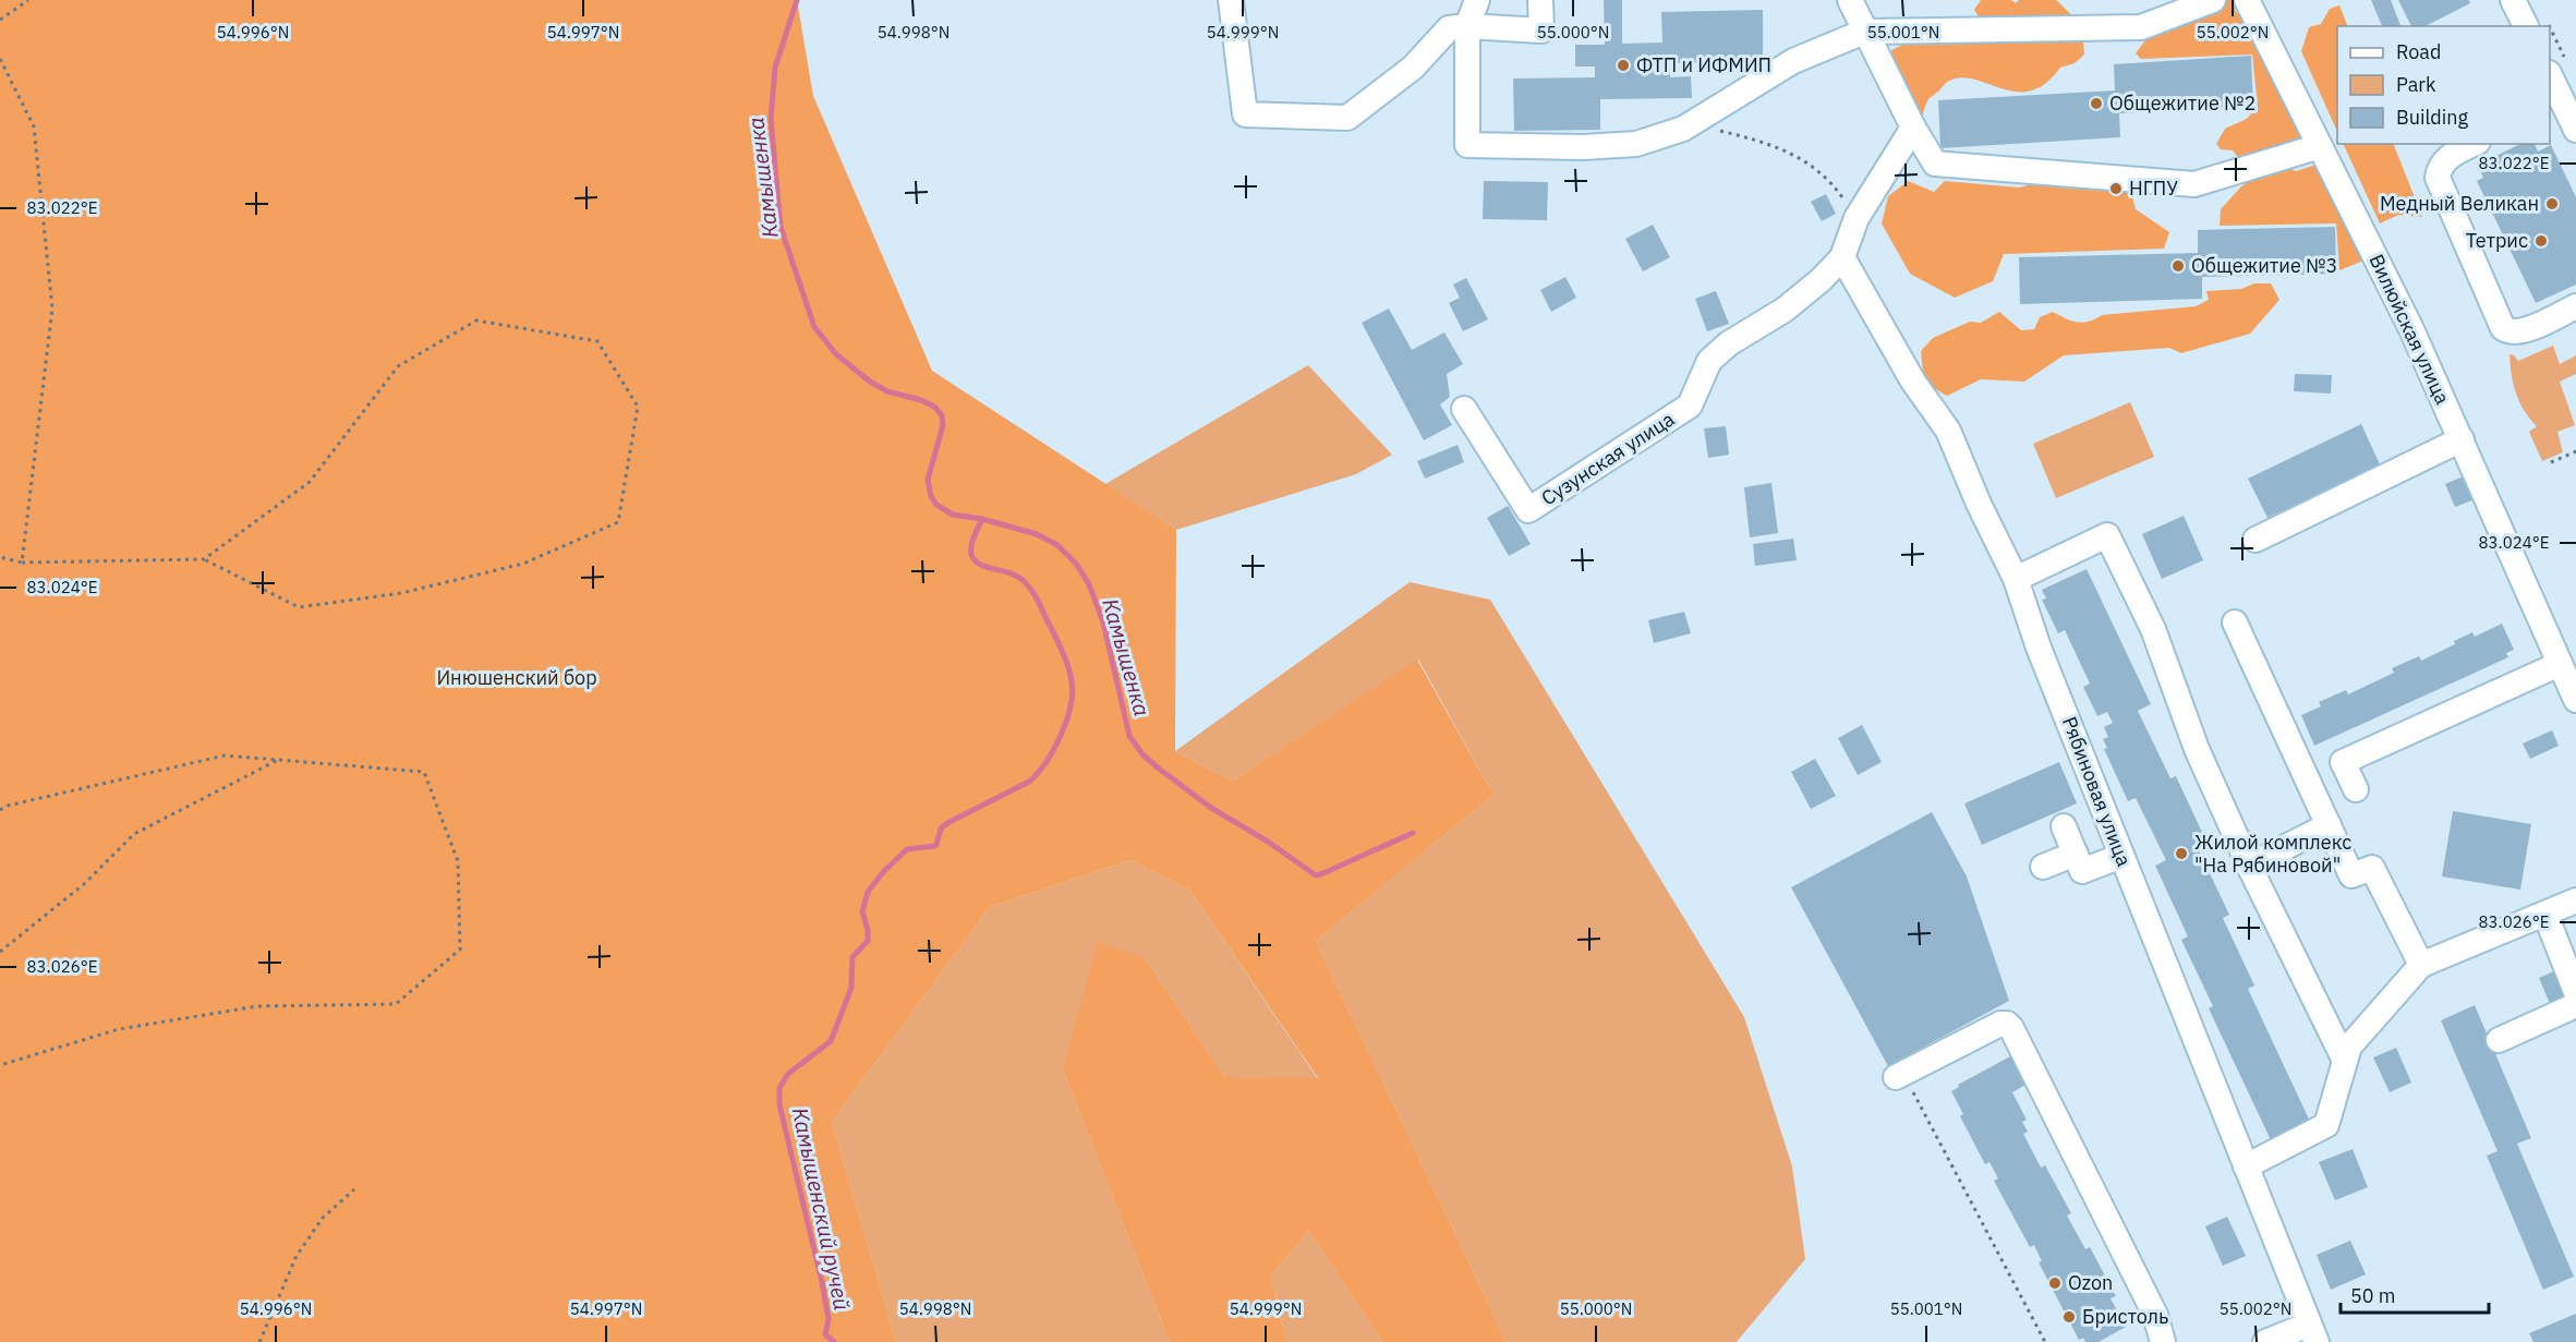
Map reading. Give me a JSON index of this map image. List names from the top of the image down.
{
  "streets": {
    "street": ["Вилюйская улица", "Сузунская улица", "Рябиновая улица"]
  },
  "crossings": [
    ["Сузунская улица", "Рябиновая улица"]
  ],
  "water": ["Камышенка", "Камышенский ручей"],
  "parks": ["Инюшенский бор"],
  "places": [
    "ФТП и ИФМИП",
    "Общежитие №2",
    "НГПУ",
    "Медный Великан",
    "Тетрис",
    "Общежитие №3",
    "Жилой комплекс \"На Рябиновой\"",
    "Ozon",
    "Бристоль"
  ],
  "legend": ["Road", "Park", "Building"],
  "scale_bar": "50 m",
  "coordinates": [
    "54.996°N",
    "54.997°N",
    "54.998°N",
    "54.999°N",
    "55.000°N",
    "55.001°N",
    "55.002°N",
    "83.022°E",
    "83.024°E",
    "83.026°E"
  ]
}
